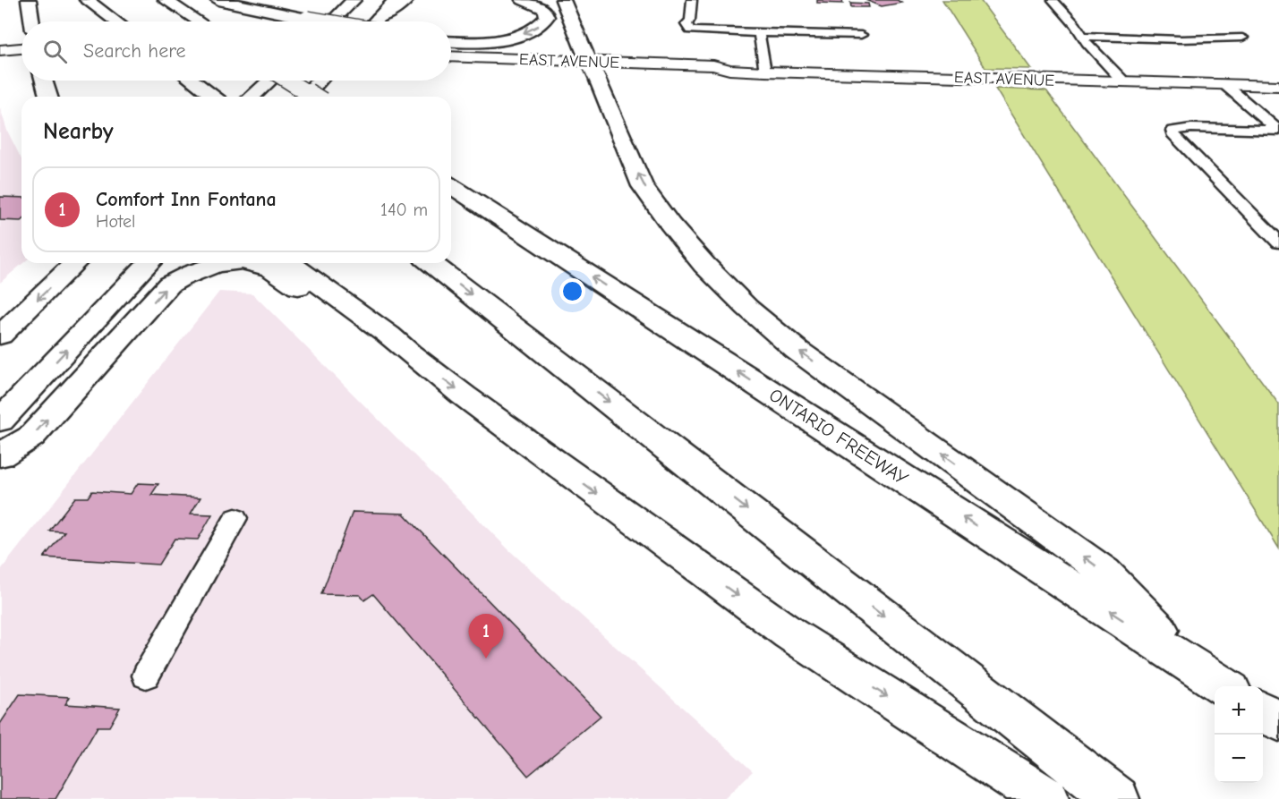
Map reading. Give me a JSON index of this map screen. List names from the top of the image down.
{
  "streets": {
    "main road": ["EAST AVENUE", "ONTARIO FREEWAY"]
  },
  "page": {
    "search": "Search here",
    "heading": "Nearby",
    "list": [
      {
        "mark": "1",
        "name": "Comfort Inn Fontana",
        "note": "Hotel",
        "value": "140 m"
      }
    ],
    "pins": "1",
    "map_buttons": ["+", "−"]
  }
}
